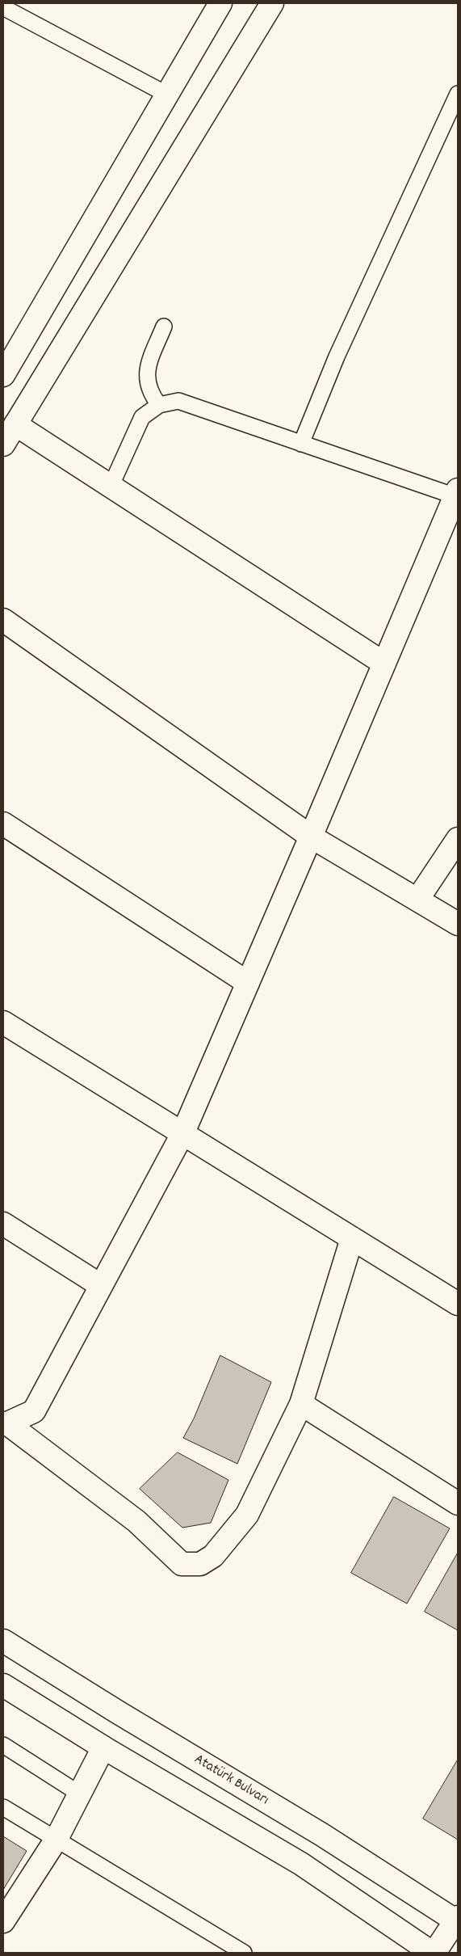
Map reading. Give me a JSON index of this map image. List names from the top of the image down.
{
  "streets": {
    "street": ["Atatürk Bulvarı"]
  }
}
